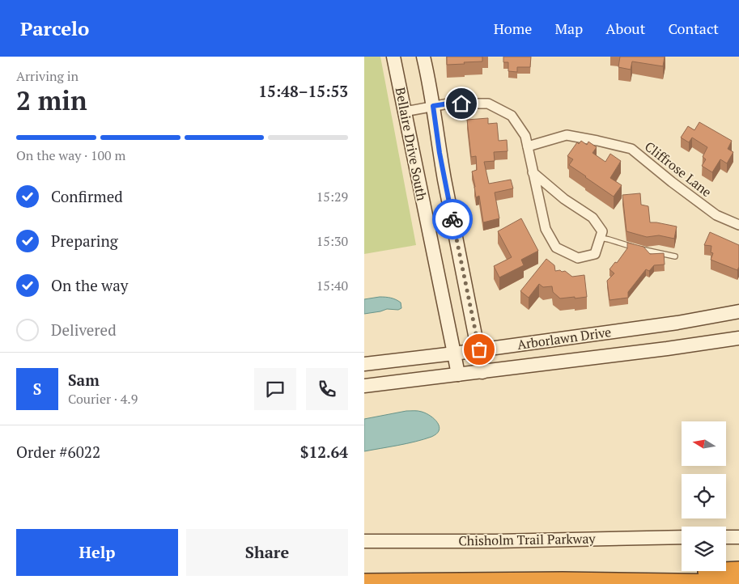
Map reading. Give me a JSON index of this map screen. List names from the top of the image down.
{
  "streets": {
    "main road": ["Bellaire Drive South", "Arborlawn Drive", "Chisholm Trail Parkway"],
    "street": ["Cliffrose Lane"]
  },
  "crossings": [
    ["Bellaire Drive South", "Arborlawn Drive"]
  ],
  "north": "left",
  "page": {
    "header": "Parcelo",
    "nav": [
      "Home",
      "Map",
      "About",
      "Contact"
    ],
    "heading": ["2 min", "Arriving in", "15:48–15:53"],
    "panel": [
      "Sam",
      "Courier · 4.9",
      "Order #6022",
      "$12.64"
    ],
    "bar": "On the way · 100 m",
    "list": [
      ["Confirmed", "15:29"],
      ["Preparing", "15:30"],
      ["On the way", "15:40"],
      "Delivered"
    ],
    "round": "S",
    "buttons": ["Help", "Share"]
  }
}
